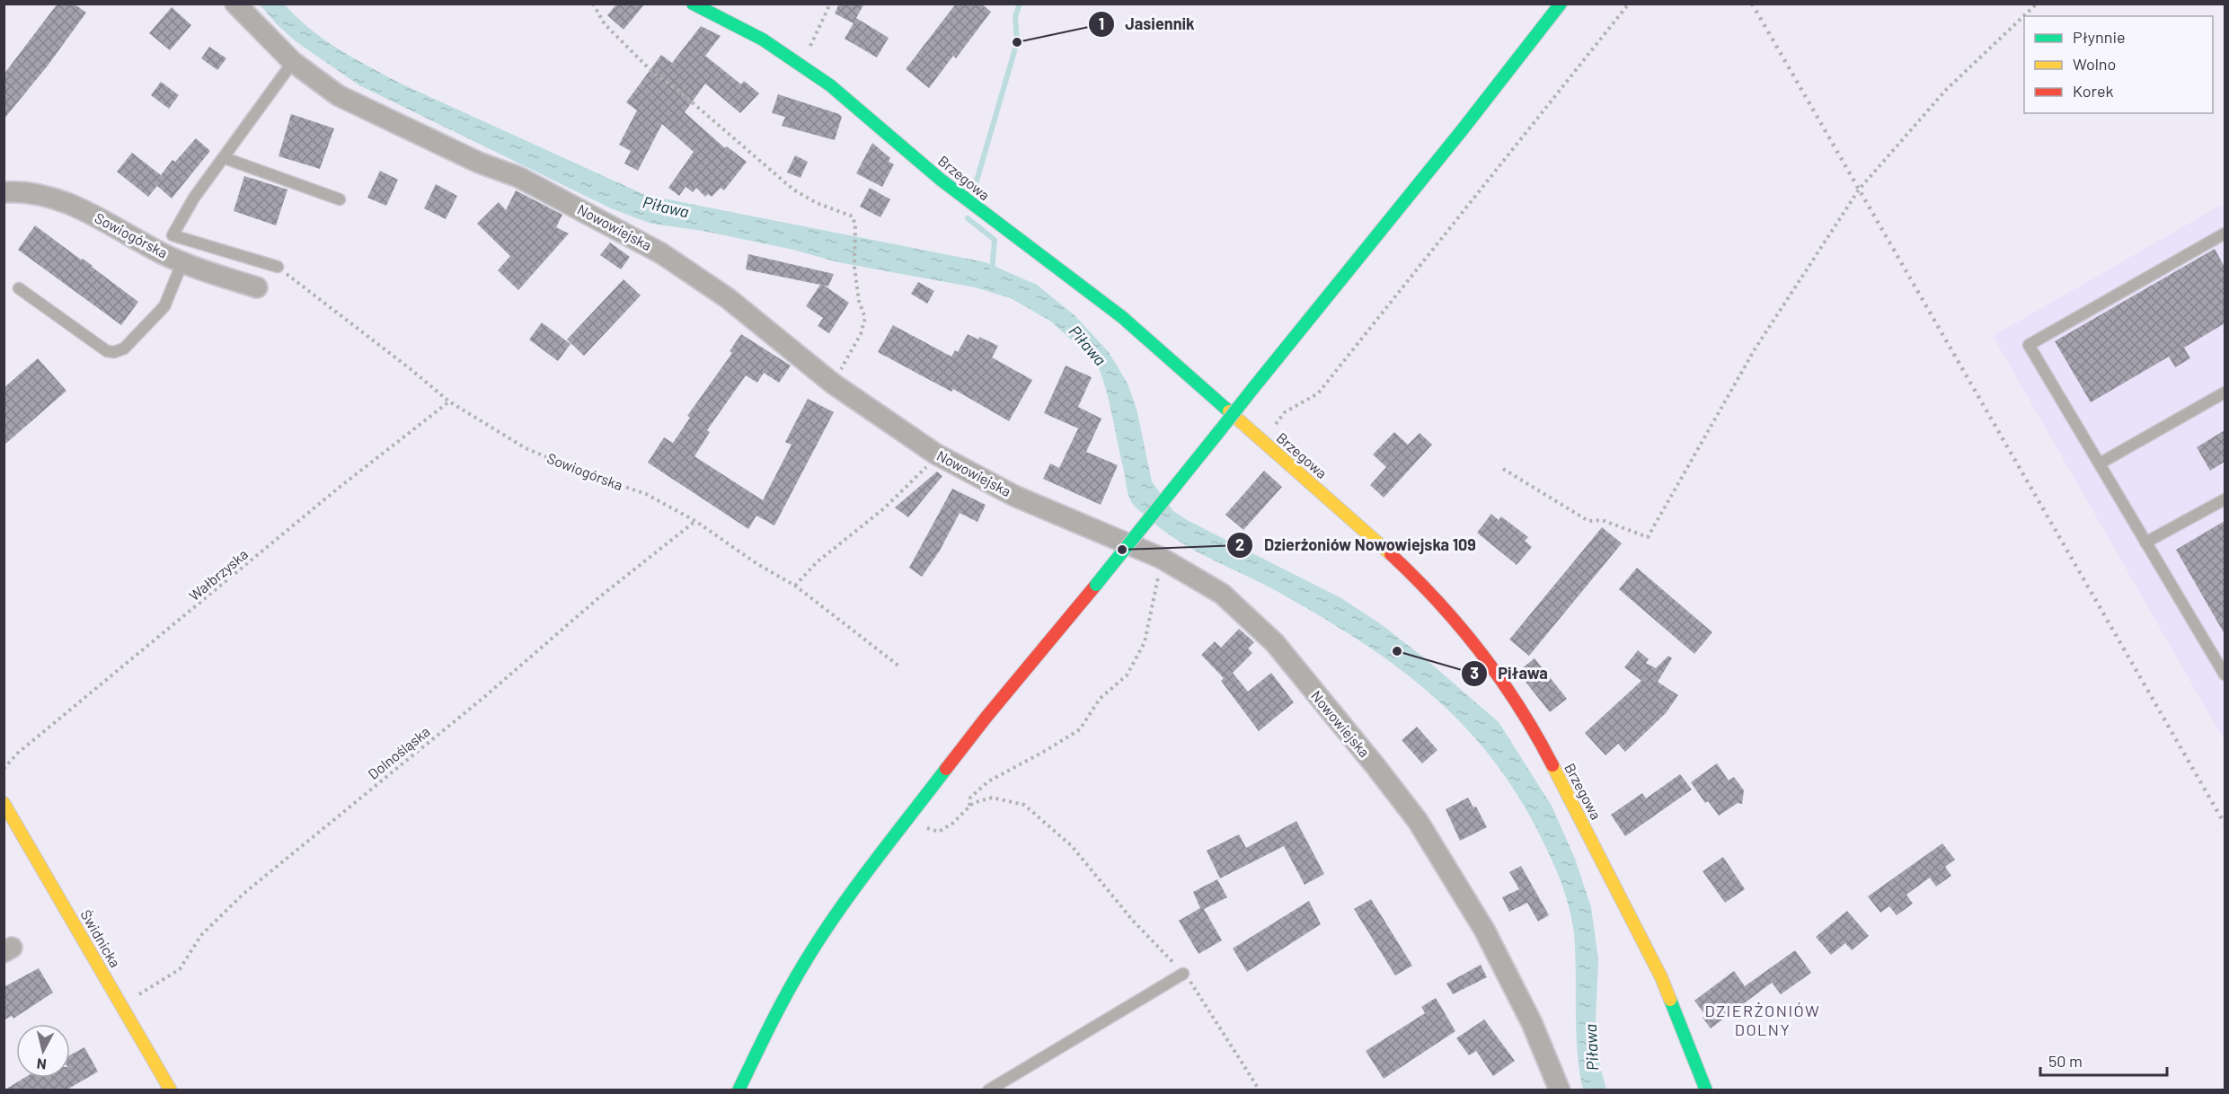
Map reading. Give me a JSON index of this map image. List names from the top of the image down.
{
  "streets": {
    "street": [
      "Brzegowa",
      "Nowowiejska",
      "Sowiogórska",
      "Świdnicka"
    ],
    "path": ["Wałbrzyska", "Dolnośląska"]
  },
  "crossings": [
    ["Sowiogórska", "Wałbrzyska"],
    ["Sowiogórska", "Dolnośląska"],
    ["Dolnośląska", "Świdnicka"]
  ],
  "districts": ["DZIERŻONIÓW DOLNY"],
  "water": ["Piława"],
  "places": ["Jasiennik", "Dzierżoniów Nowowiejska 109", "Piława"],
  "legend": ["Płynnie", "Wolno", "Korek"],
  "scale_bar": "50 m",
  "north": "bottom"
}
